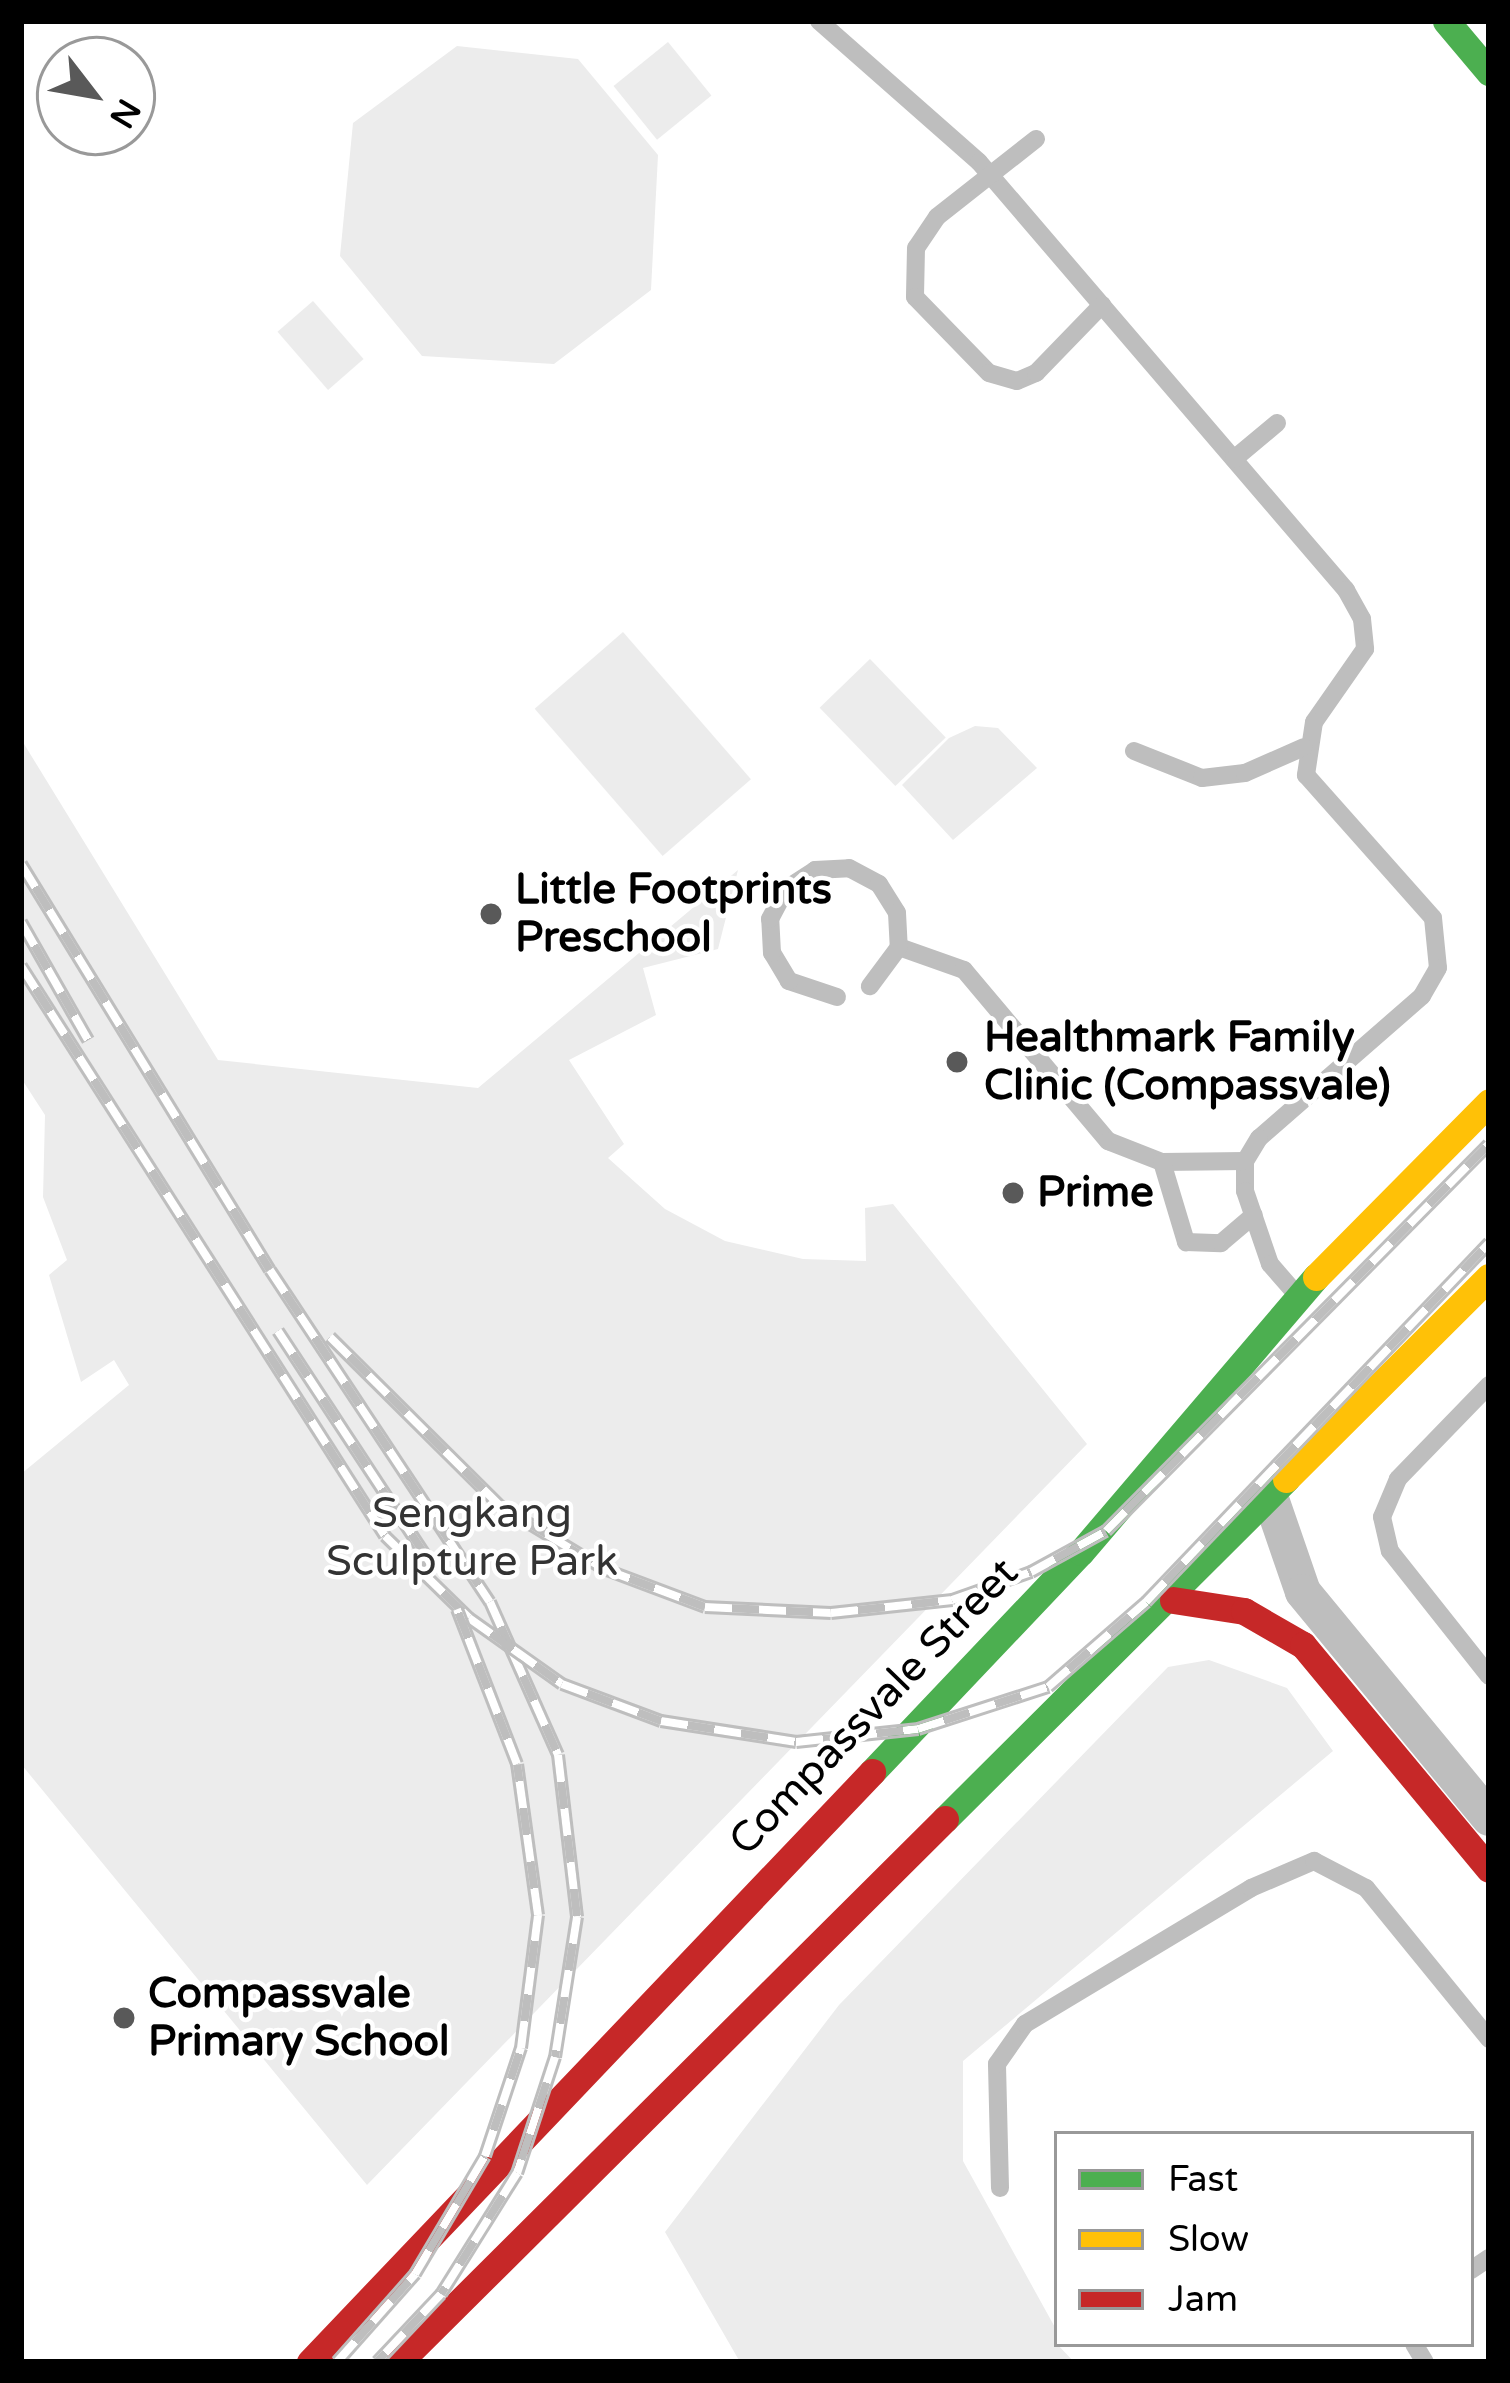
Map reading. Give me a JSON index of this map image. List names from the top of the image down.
{
  "streets": {
    "street": ["Compassvale Street"]
  },
  "parks": ["Sengkang Sculpture Park"],
  "places": [
    "Little Footprints Preschool",
    "Healthmark Family Clinic (Compassvale)",
    "Prime",
    "Compassvale Primary School"
  ],
  "legend": ["Fast", "Slow", "Jam"],
  "north": "bottom right"
}
